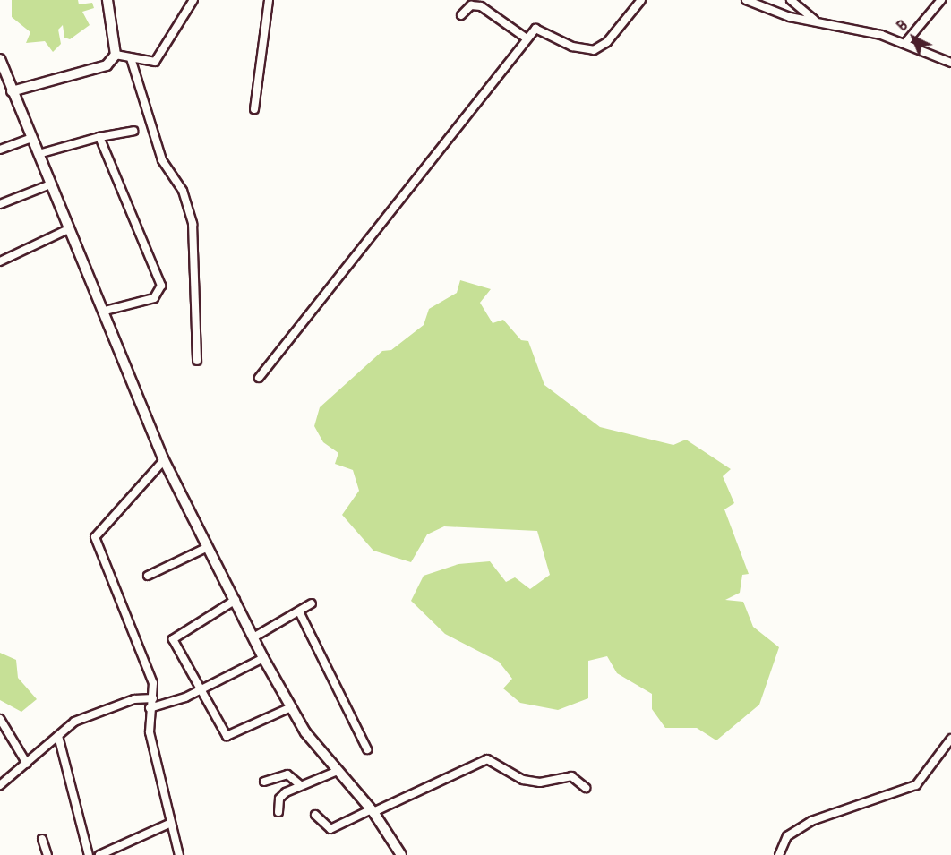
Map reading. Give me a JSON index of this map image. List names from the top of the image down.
{
  "north": "top left"
}
